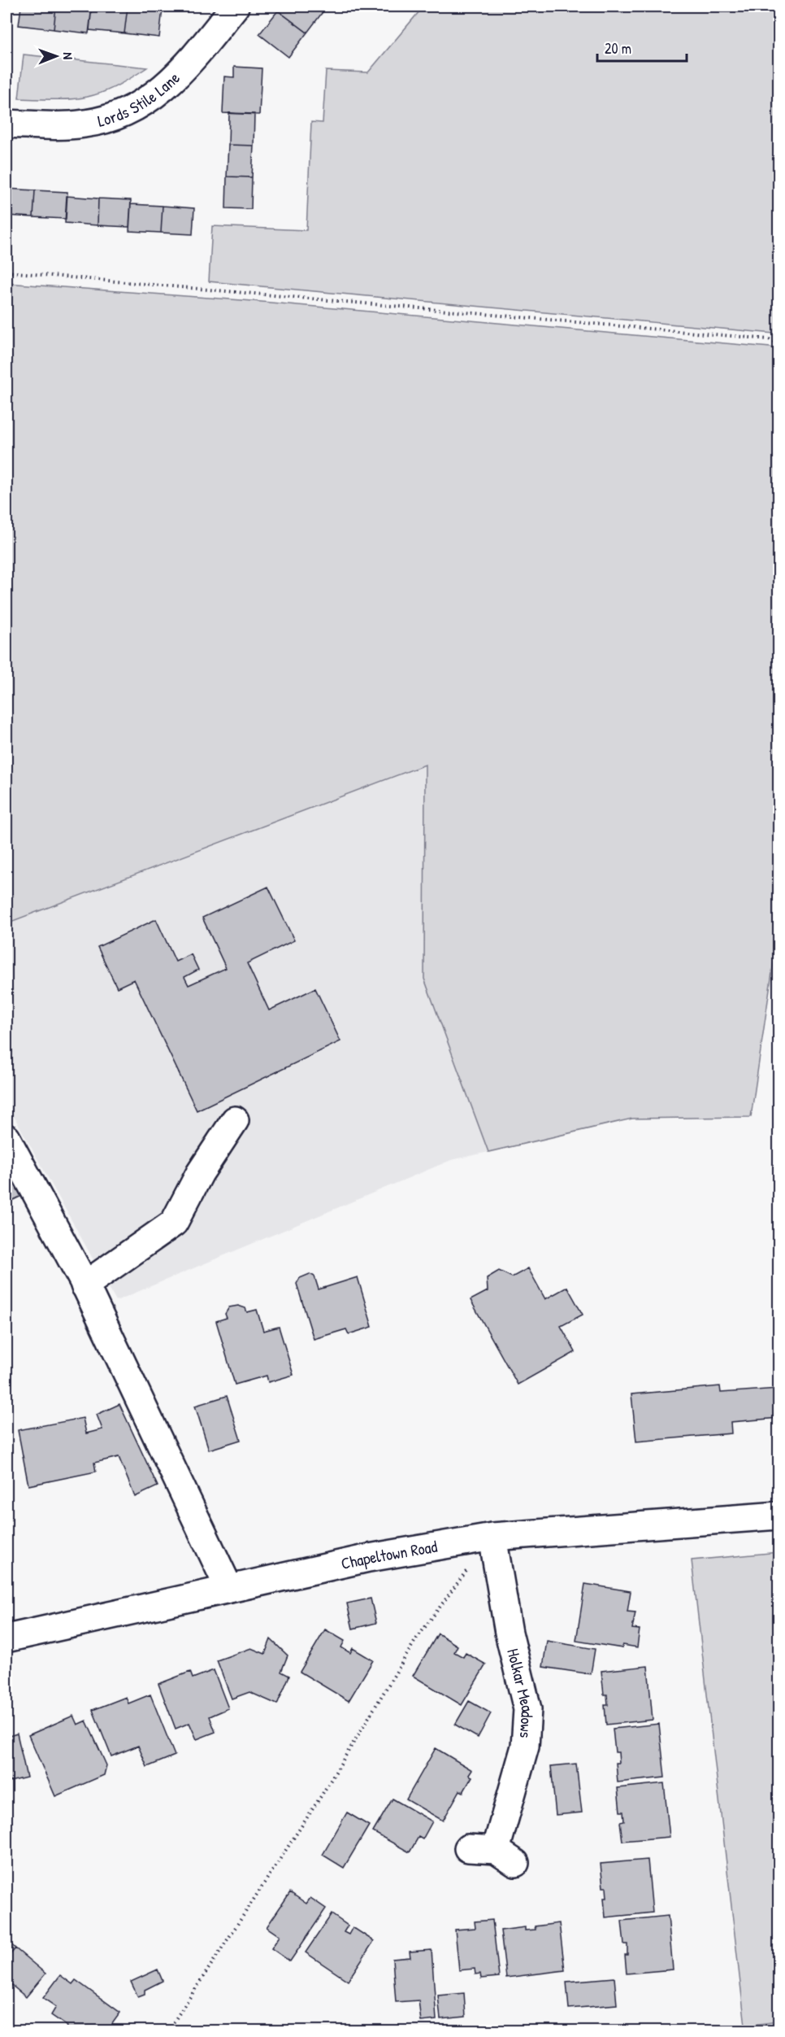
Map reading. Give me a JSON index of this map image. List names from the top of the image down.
{
  "streets": {
    "main road": ["Lords Stile Lane", "Chapeltown Road", "Holkar Meadows"]
  },
  "crossings": [
    ["Chapeltown Road", "Holkar Meadows"]
  ],
  "scale_bar": "20 m",
  "north": "right"
}
